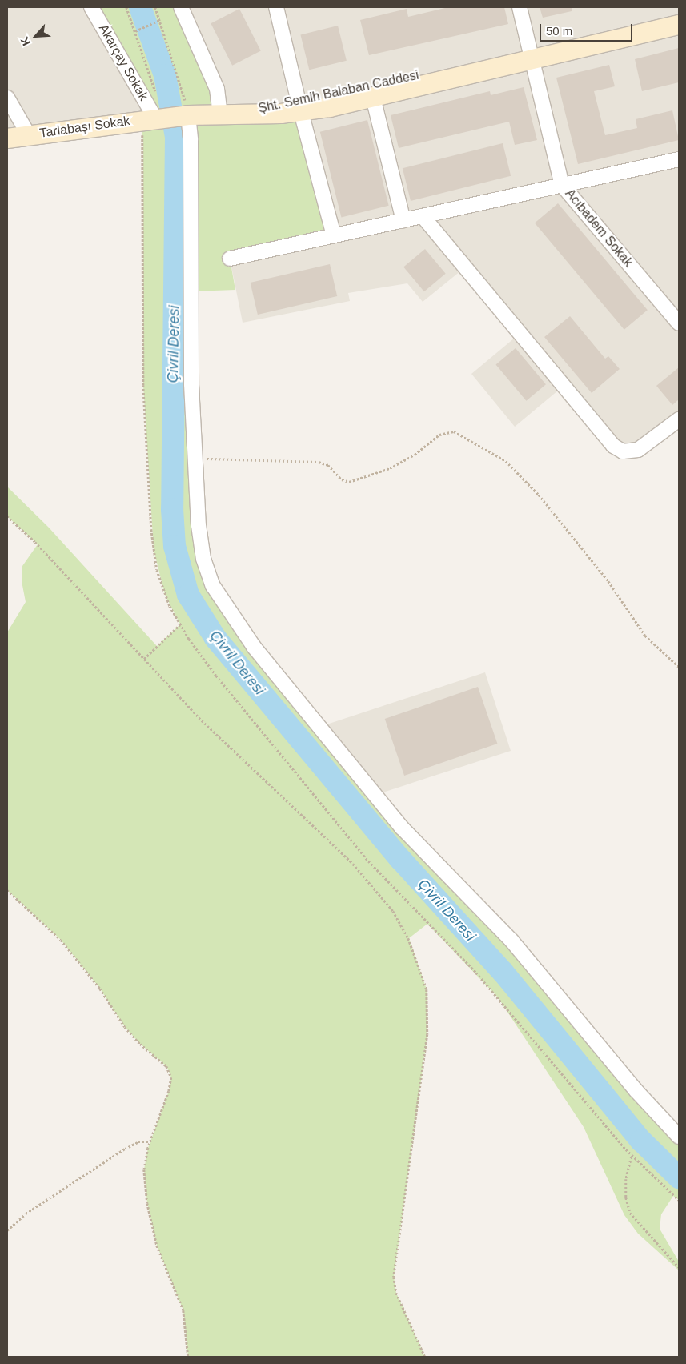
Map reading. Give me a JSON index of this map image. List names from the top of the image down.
{
  "streets": {
    "street": [
      "Akarçay Sokak",
      "Şht. Semih Balaban Caddesi",
      "Tarlabaşı Sokak",
      "Acıbadem Sokak"
    ]
  },
  "crossings": [
    ["Akarçay Sokak", "Tarlabaşı Sokak"],
    ["Şht. Semih Balaban Caddesi", "Tarlabaşı Sokak"],
    ["Şht. Semih Balaban Caddesi", "Acıbadem Sokak"]
  ],
  "water": ["Çivril Deresi"],
  "scale_bar": "50 m",
  "north": "bottom left"
}
